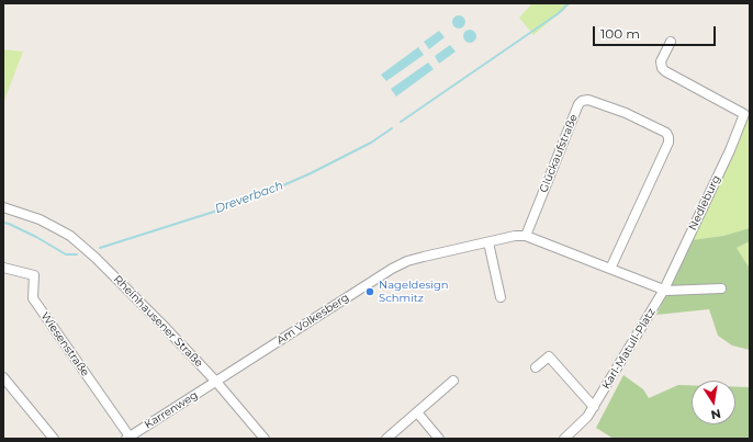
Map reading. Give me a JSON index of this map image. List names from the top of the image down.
{
  "streets": {
    "street": [
      "Glückaufstraße",
      "Nedleburg",
      "Am Volkesberg",
      "Rheinhausener Straße",
      "Wiesenstraße",
      "Karl-Matull-Platz",
      "Karrenweg"
    ]
  },
  "crossings": [
    ["Glückaufstraße", "Am Volkesberg"],
    ["Nedleburg", "Am Volkesberg"],
    ["Nedleburg", "Karl-Matull-Platz"],
    ["Am Volkesberg", "Rheinhausener Straße"],
    ["Am Volkesberg", "Karl-Matull-Platz"],
    ["Am Volkesberg", "Karrenweg"],
    ["Rheinhausener Straße", "Karrenweg"],
    ["Wiesenstraße", "Karrenweg"]
  ],
  "water": ["Dreverbach"],
  "places": ["Nageldesign Schmitz"],
  "scale_bar": "100 m",
  "north": "bottom"
}
